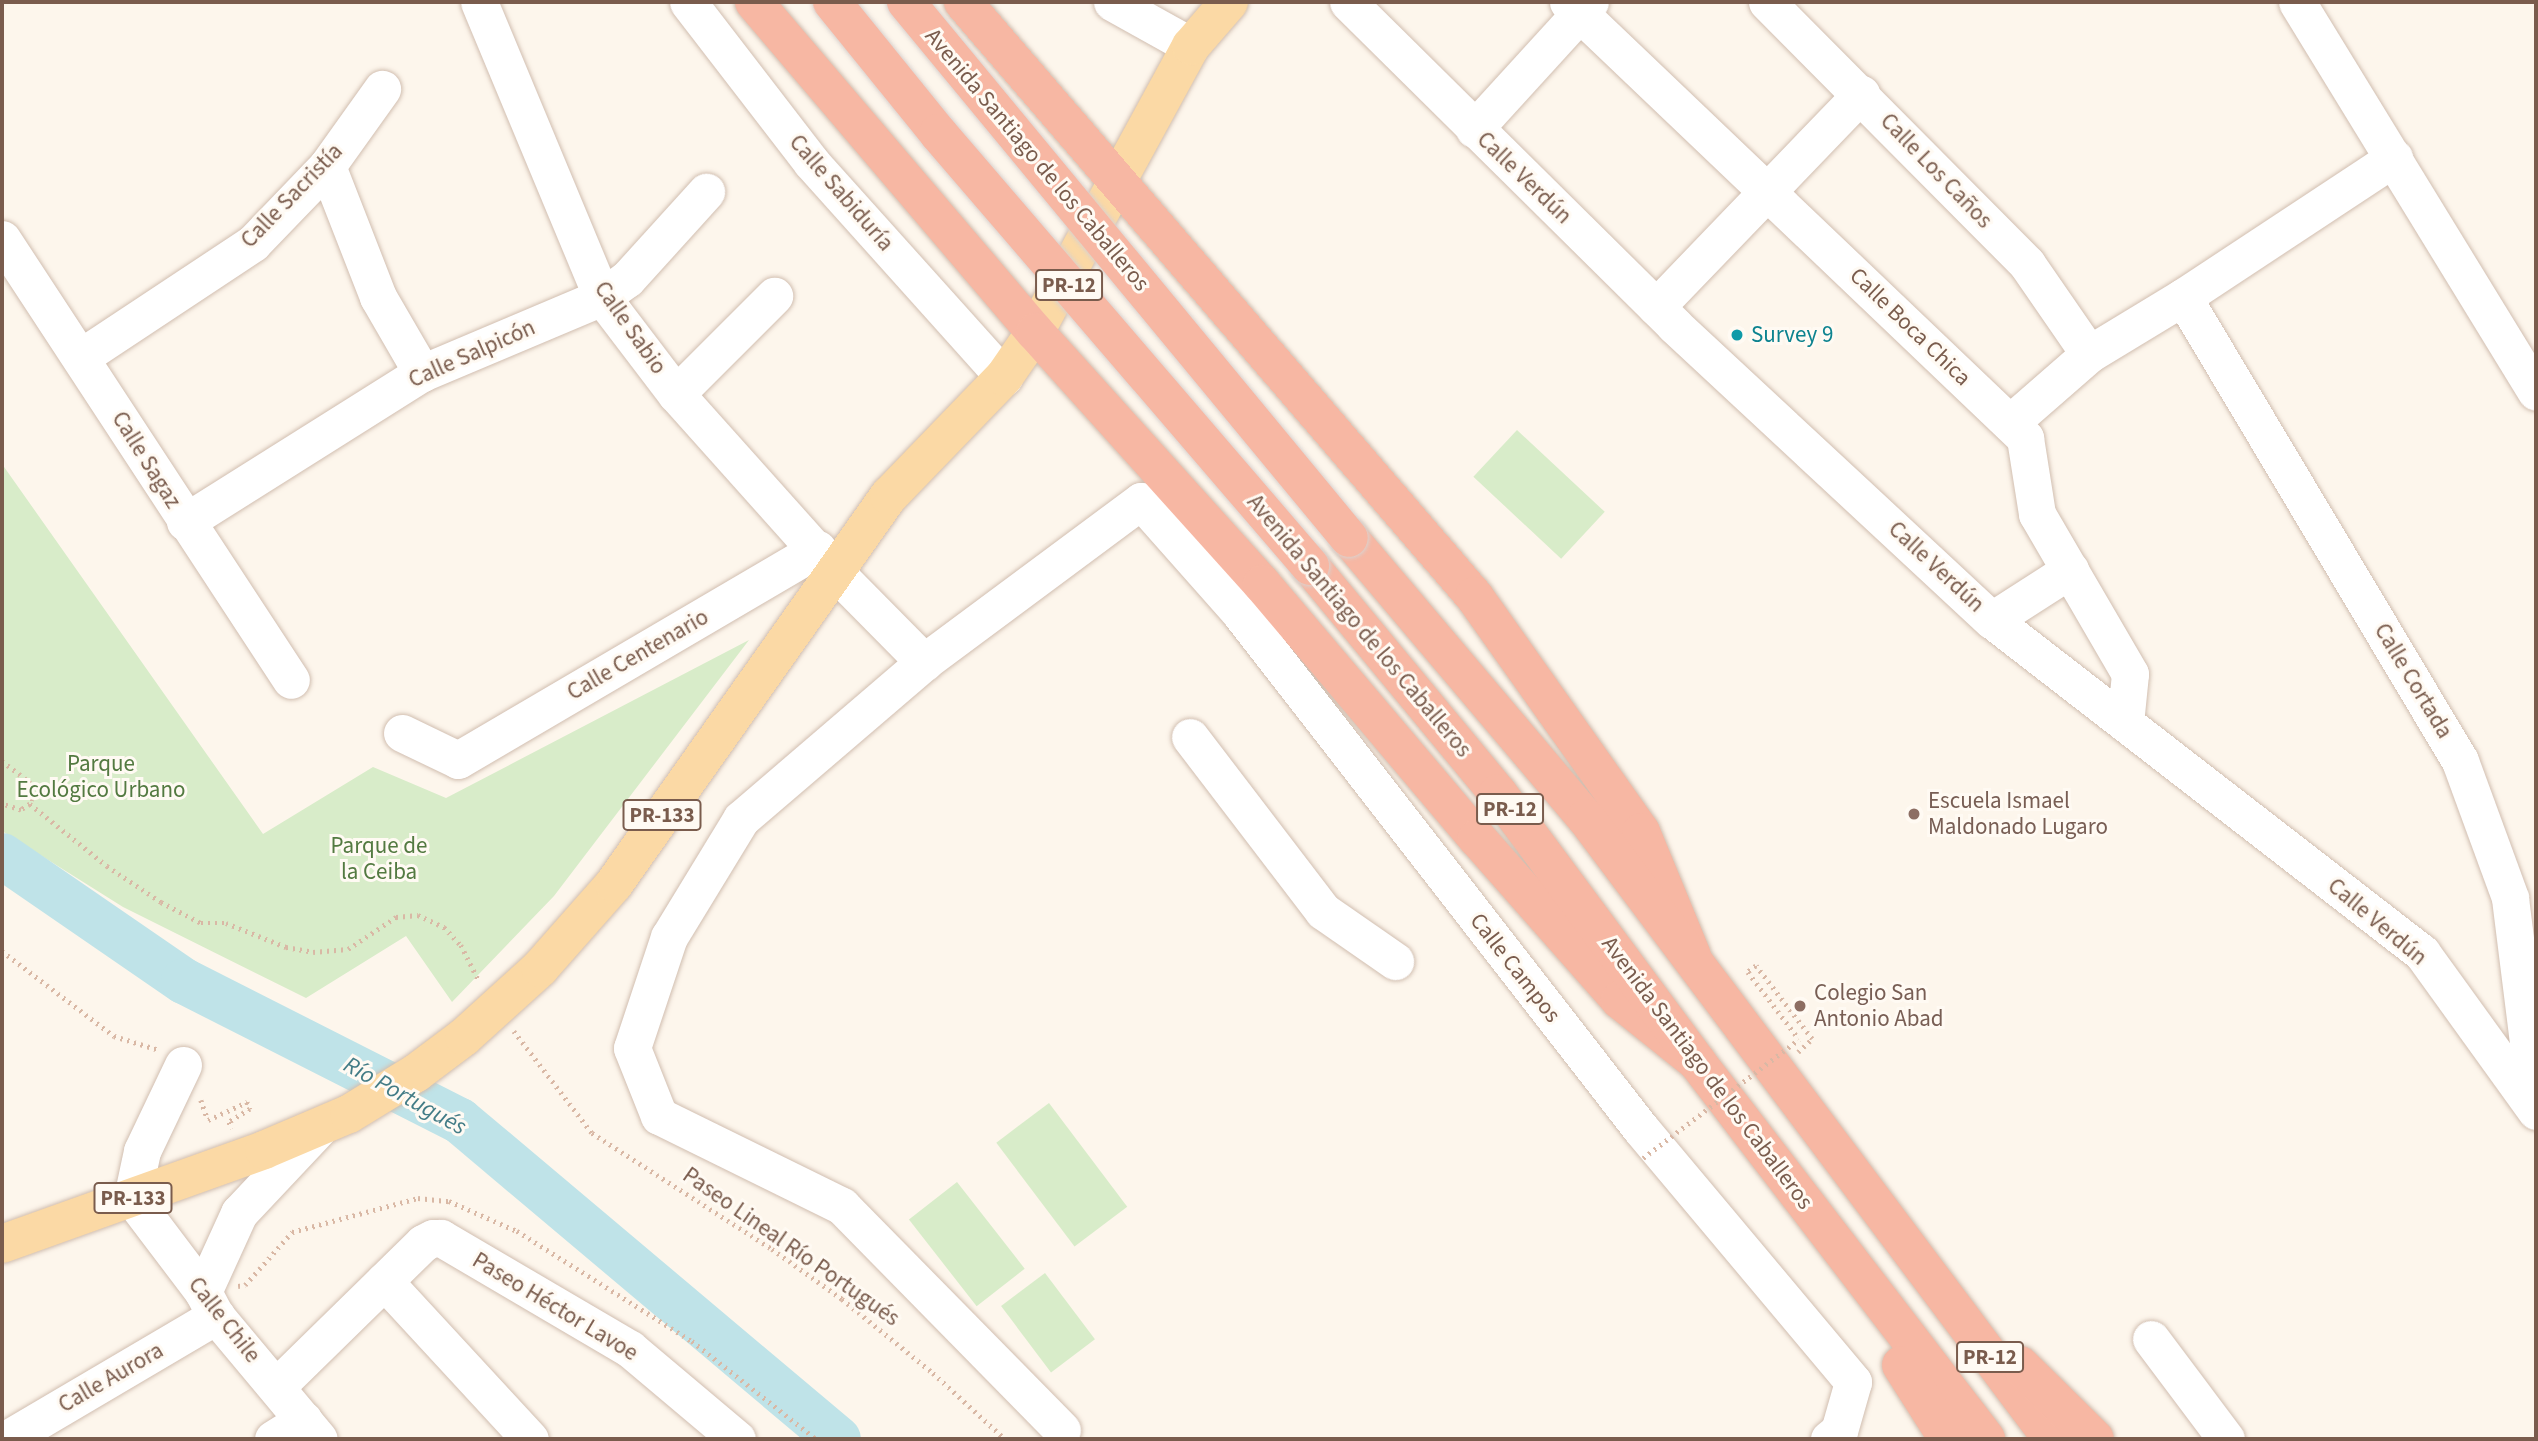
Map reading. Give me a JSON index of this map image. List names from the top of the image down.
{
  "streets": {
    "highway": ["Avenida Santiago de los Caballeros", "PR-12"],
    "main road": ["PR-133"],
    "street": [
      "Calle Los Caños",
      "Calle Verdún",
      "Calle Sabiduría",
      "Calle Sacristía",
      "Calle Boca Chica",
      "Calle Sabio",
      "Calle Salpicón",
      "Calle Sagaz",
      "Calle Centenario",
      "Calle Cortada",
      "Calle Campos",
      "Paseo Héctor Lavoe",
      "Calle Chile",
      "Calle Aurora"
    ],
    "path": ["Paseo Lineal Río Portugués"]
  },
  "crossings": [
    ["Calle Verdún", "Calle Boca Chica"],
    ["Calle Verdún", "Calle Cortada"],
    ["Calle Sabiduría", "PR-133"],
    ["Calle Sacristía", "Calle Sagaz"],
    ["Calle Sabio", "Calle Salpicón"],
    ["Calle Sabio", "Calle Centenario"],
    ["Calle Sabio", "PR-133"],
    ["Calle Sabio", "Calle Campos"],
    ["Calle Salpicón", "Calle Sagaz"],
    ["Calle Centenario", "PR-133"],
    ["PR-133", "Paseo Lineal Río Portugués"],
    ["PR-133", "Calle Chile"],
    ["Calle Chile", "Calle Aurora"]
  ],
  "water": ["Río Portugués"],
  "parks": ["Parque Ecológico Urbano", "Parque de la Ceiba"],
  "places": ["Survey 9", "Escuela Ismael Maldonado Lugaro", "Colegio San Antonio Abad"]
}
